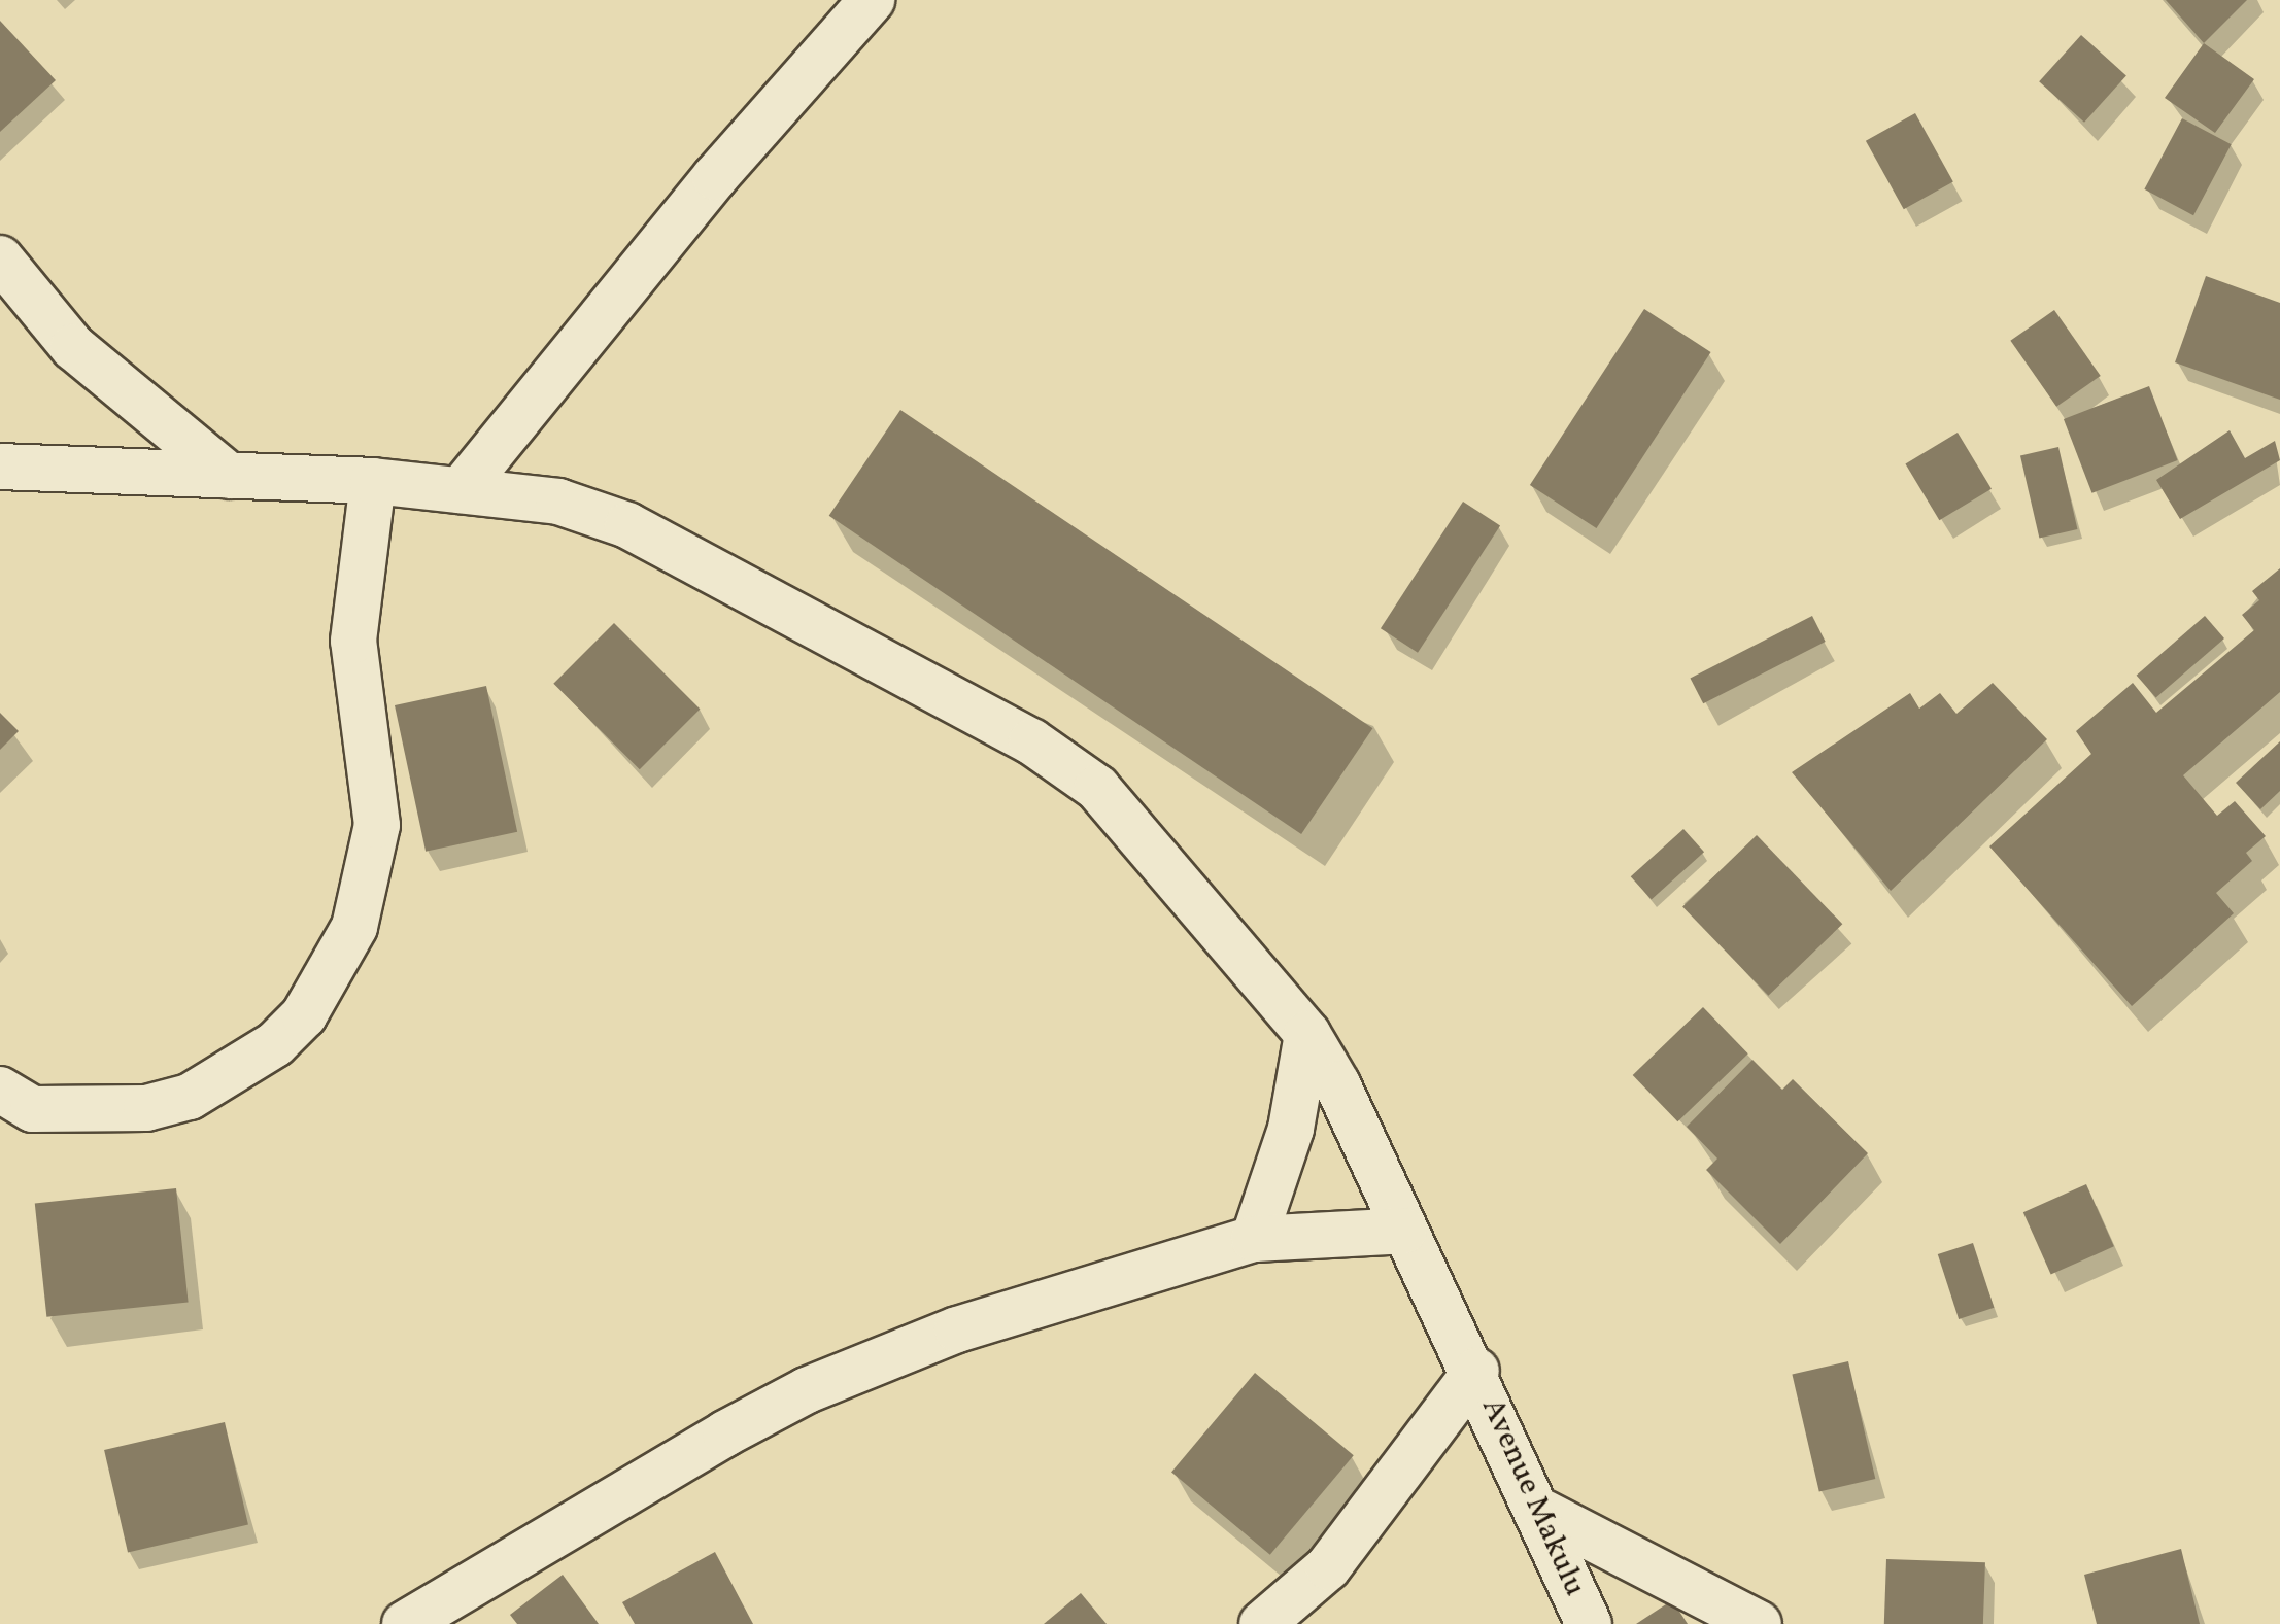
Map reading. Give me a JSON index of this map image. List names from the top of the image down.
{
  "streets": {
    "street": ["Avenue Makulu"]
  }
}
